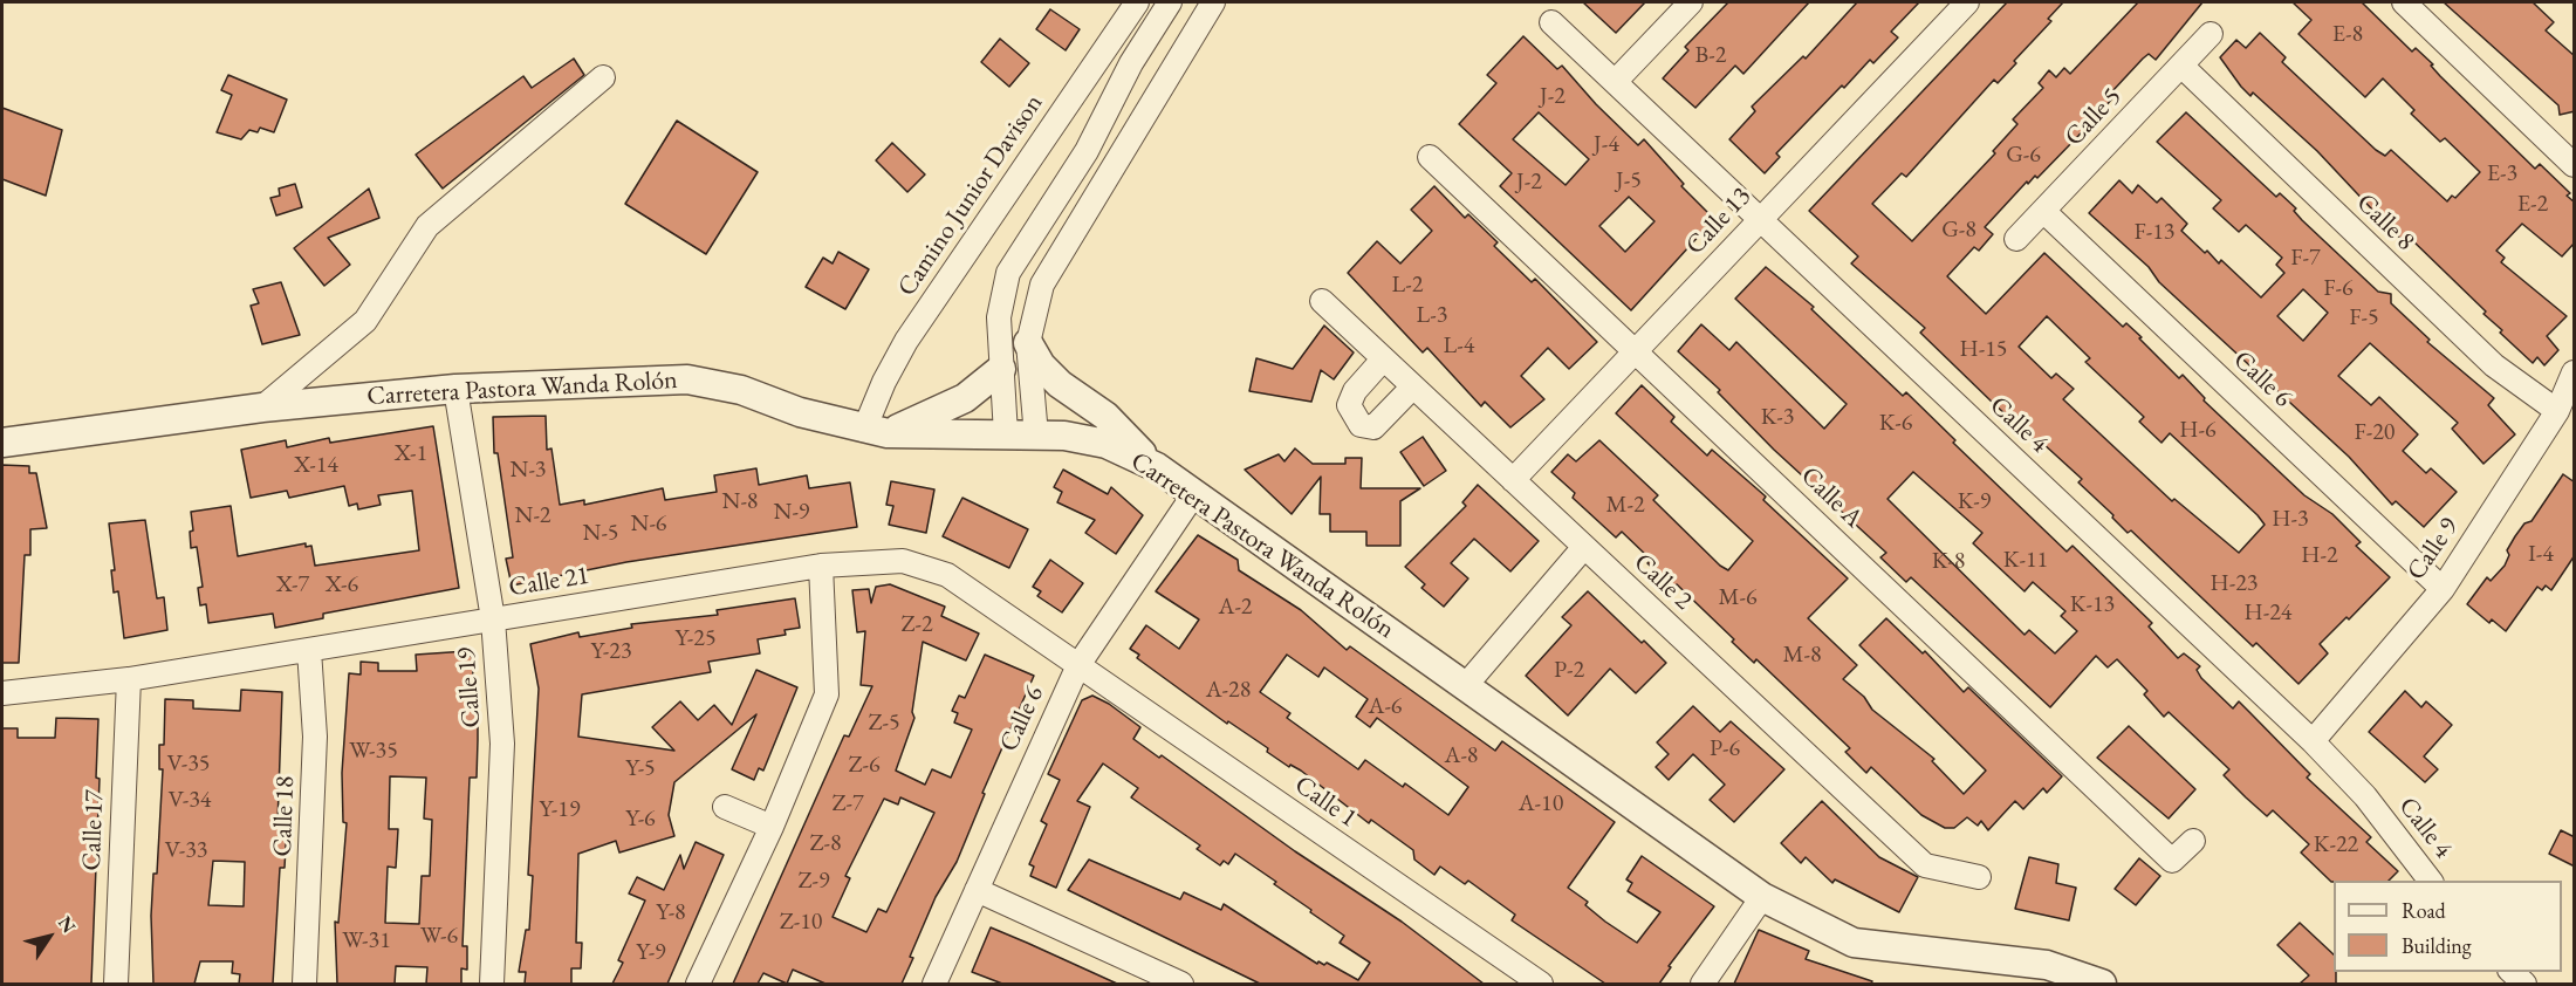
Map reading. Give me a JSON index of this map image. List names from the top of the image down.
{
  "streets": {
    "street": [
      "Calle 5",
      "Camino Junior Davison",
      "Calle 13",
      "Calle 8",
      "Calle 6",
      "Carretera Pastora Wanda Rolón",
      "Calle 4",
      "Calle A",
      "Calle 9",
      "Calle 21",
      "Calle 2",
      "Calle 19",
      "Calle 1",
      "Calle 18",
      "Calle 17"
    ]
  },
  "crossings": [
    ["Calle 5", "Calle 8"],
    ["Calle 5", "Calle 6"],
    ["Camino Junior Davison", "Carretera Pastora Wanda Rolón"],
    ["Calle 13", "Calle 4"],
    ["Calle 13", "Calle A"],
    ["Calle 13", "Calle 2"],
    ["Calle 8", "Calle 9"],
    ["Calle 6", "Carretera Pastora Wanda Rolón"],
    ["Calle 6", "Calle 9"],
    ["Calle 6", "Calle 21"],
    ["Calle 6", "Calle 1"],
    ["Carretera Pastora Wanda Rolón", "Calle 19"],
    ["Calle 4", "Calle 9"],
    ["Calle 21", "Calle 19"],
    ["Calle 21", "Calle 1"],
    ["Calle 21", "Calle 18"],
    ["Calle 21", "Calle 17"]
  ],
  "house_numbers": [
    "E-8",
    "B-2",
    "J-2",
    "J-4",
    "G-6",
    "E-3",
    "J-5",
    "J-2",
    "E-2",
    "G-8",
    "F-13",
    "F-7",
    "L-2",
    "F-6",
    "L-3",
    "F-5",
    "L-4",
    "H-15",
    "K-3",
    "K-6",
    "H-6",
    "F-20",
    "X-1",
    "X-14",
    "N-3",
    "N-8",
    "K-9",
    "M-2",
    "N-9",
    "N-2",
    "H-3",
    "N-6",
    "N-5",
    "I-4",
    "H-2",
    "K-11",
    "K-8",
    "H-23",
    "X-7",
    "X-6",
    "M-6",
    "K-13",
    "A-2",
    "H-24",
    "Z-2",
    "Y-25",
    "Y-23",
    "M-8",
    "P-2",
    "A-28",
    "A-6",
    "Z-5",
    "P-6",
    "W-35",
    "A-8",
    "V-35",
    "Z-6",
    "Y-5",
    "V-34",
    "Z-7",
    "A-10",
    "Y-19",
    "Y-6",
    "Z-8",
    "K-22",
    "V-33",
    "Z-9",
    "Y-8",
    "Z-10",
    "W-6",
    "W-31",
    "Y-9"
  ],
  "legend": ["Road", "Building"],
  "north": "top right"
}
